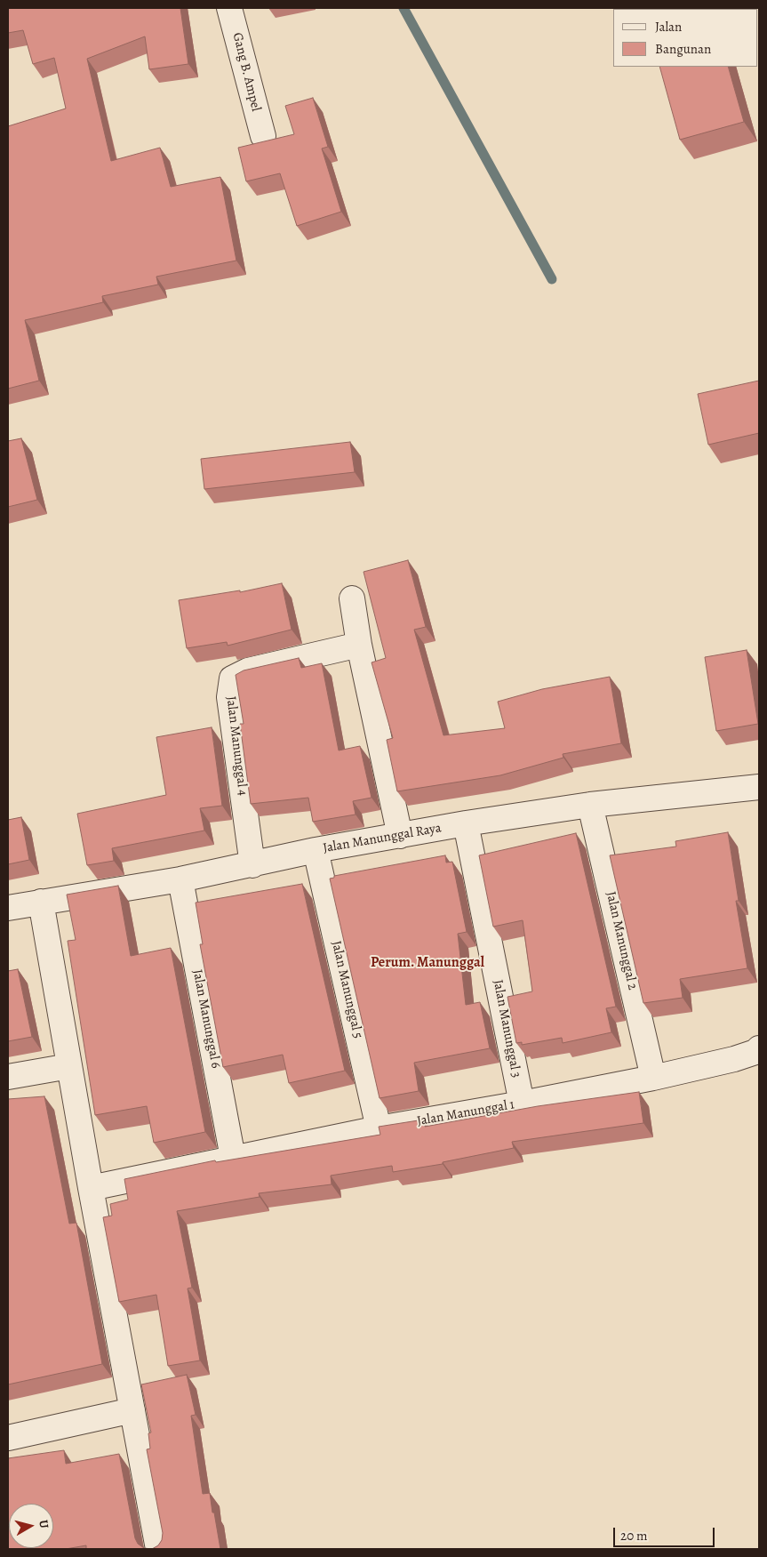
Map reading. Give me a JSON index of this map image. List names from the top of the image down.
{
  "streets": {
    "street": [
      "Gang B. Ampel",
      "Jalan Manunggal 4",
      "Jalan Manunggal Raya",
      "Jalan Manunggal 2",
      "Jalan Manunggal 5",
      "Jalan Manunggal 6",
      "Jalan Manunggal 3",
      "Jalan Manunggal 1"
    ]
  },
  "crossings": [
    ["Jalan Manunggal 4", "Jalan Manunggal Raya"],
    ["Jalan Manunggal Raya", "Jalan Manunggal 2"],
    ["Jalan Manunggal Raya", "Jalan Manunggal 5"],
    ["Jalan Manunggal Raya", "Jalan Manunggal 6"],
    ["Jalan Manunggal Raya", "Jalan Manunggal 3"],
    ["Jalan Manunggal 2", "Jalan Manunggal 1"],
    ["Jalan Manunggal 5", "Jalan Manunggal 1"],
    ["Jalan Manunggal 6", "Jalan Manunggal 1"],
    ["Jalan Manunggal 3", "Jalan Manunggal 1"]
  ],
  "districts": ["Perum. Manunggal"],
  "legend": ["Jalan", "Bangunan"],
  "scale_bar": "20 m",
  "north": "right"
}
